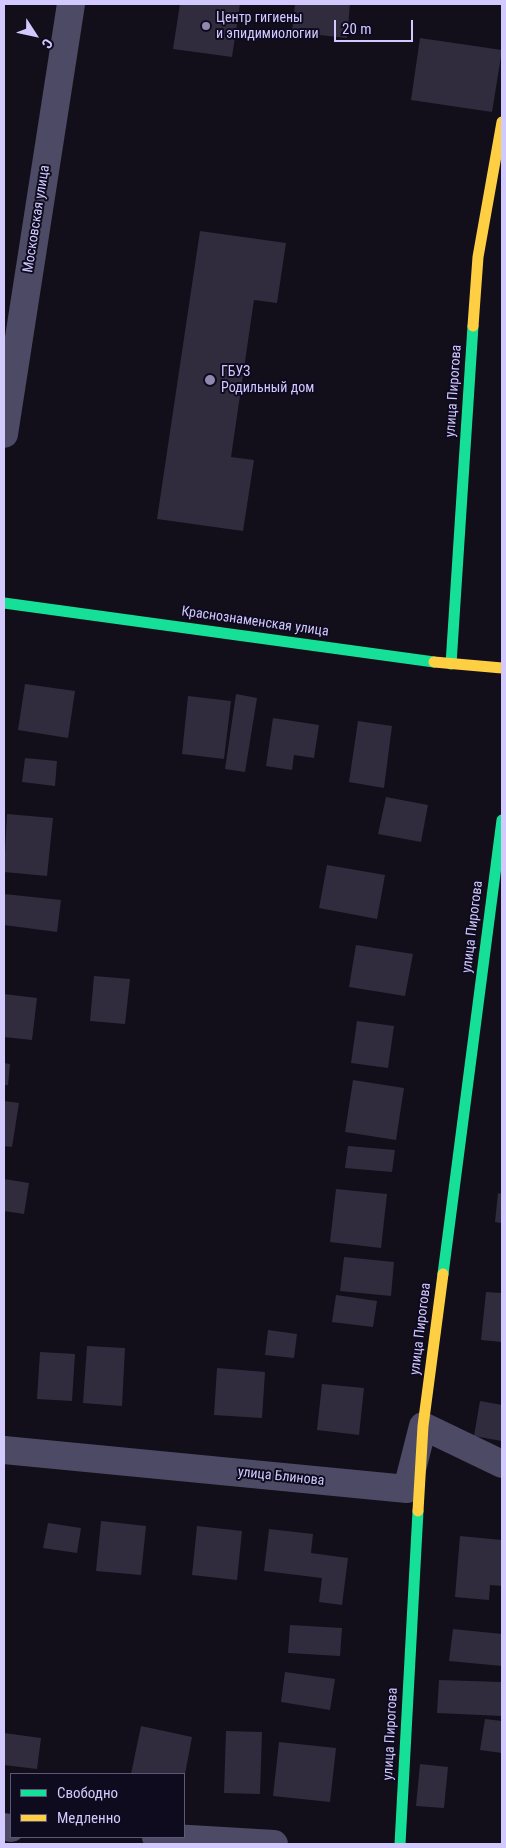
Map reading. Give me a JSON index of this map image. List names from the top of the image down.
{
  "streets": {
    "street": [
      "Московская улица",
      "улица Пирогова",
      "Краснознаменская улица",
      "улица Блинова"
    ]
  },
  "crossings": [
    ["улица Пирогова", "Краснознаменская улица"],
    ["улица Пирогова", "улица Блинова"]
  ],
  "places": ["Центр гигиены и эпидимиологии", "ГБУЗ Родильный дом"],
  "legend": ["Свободно", "Медленно"],
  "scale_bar": "20 m",
  "north": "bottom right"
}
